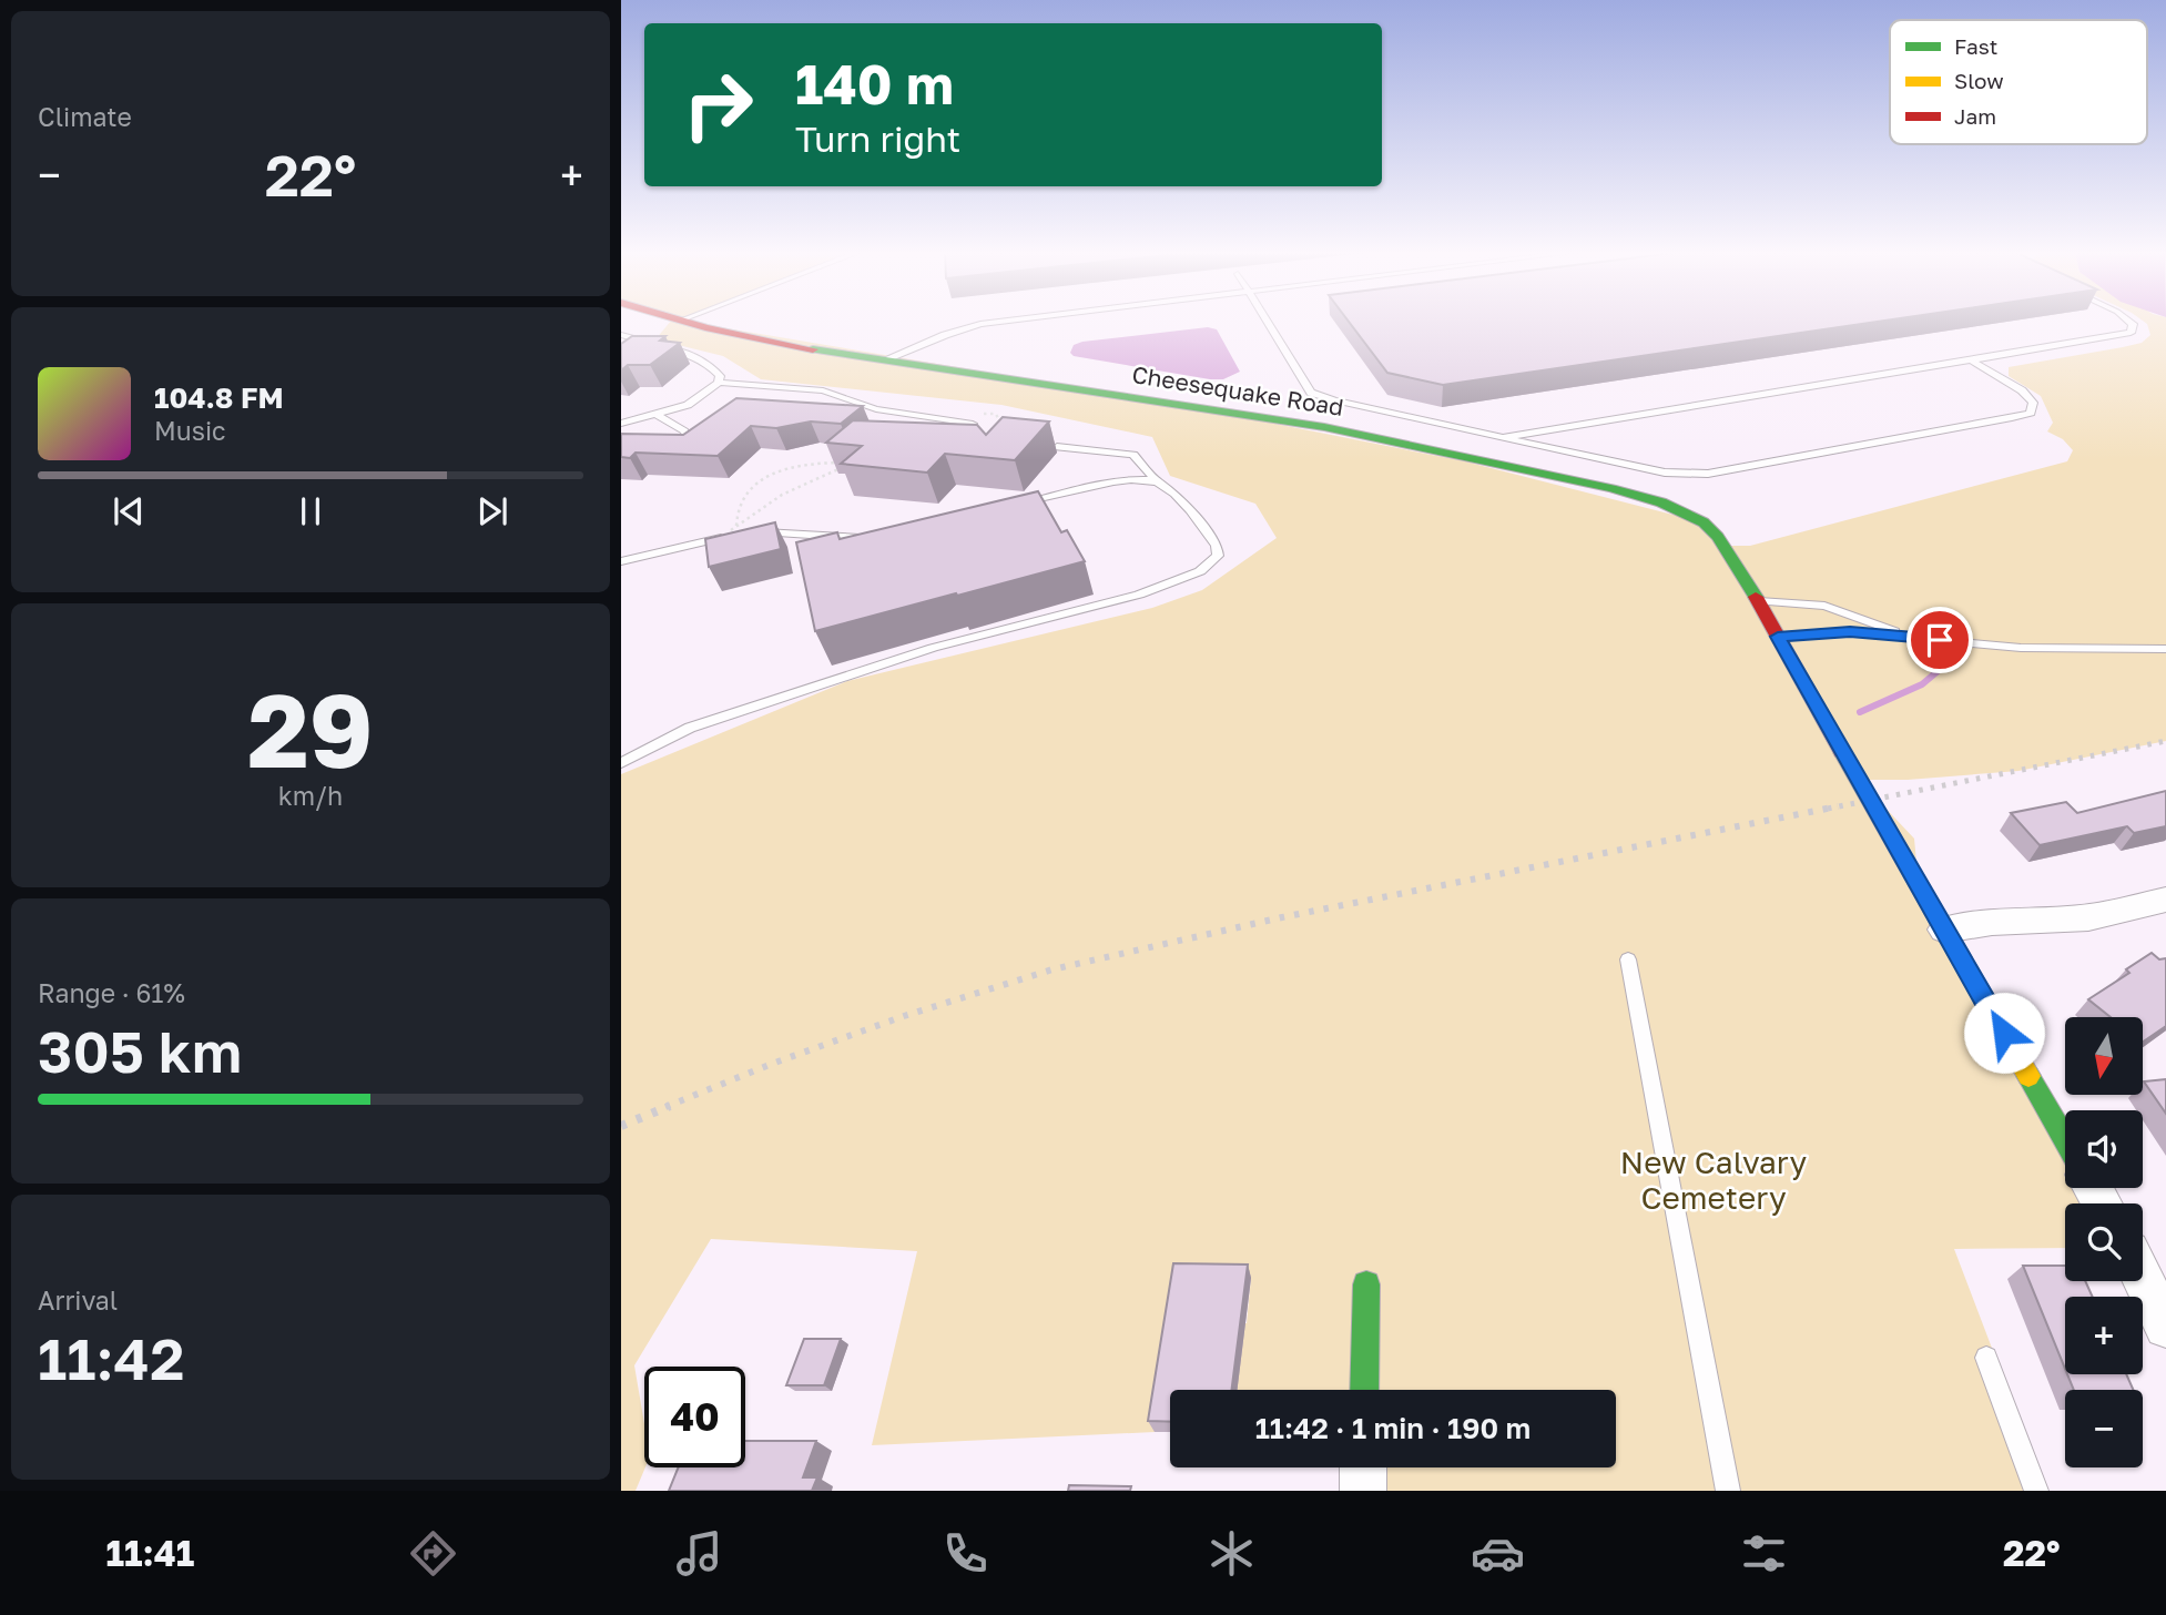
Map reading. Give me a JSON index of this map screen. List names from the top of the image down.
{
  "streets": {
    "street": ["Cheesequake Road"]
  },
  "parks": ["New Calvary Cemetery"],
  "legend": ["Fast", "Slow", "Jam"],
  "north": "bottom",
  "page": {
    "tile": [
      "Climate",
      ["29", "km/h"],
      ["Range · 61%", "305 km"],
      ["Arrival", "11:42"]
    ],
    "turn": ["140 m", "Turn right"],
    "heat": ["−", "22°", "+"],
    "song": ["104.8 FM", "Music"],
    "map_buttons": ["+", "−"],
    "limit": "40",
    "trip": "11:42 · 1 min · 190 m",
    "tabs": ["11:41", "22°"]
  }
}
